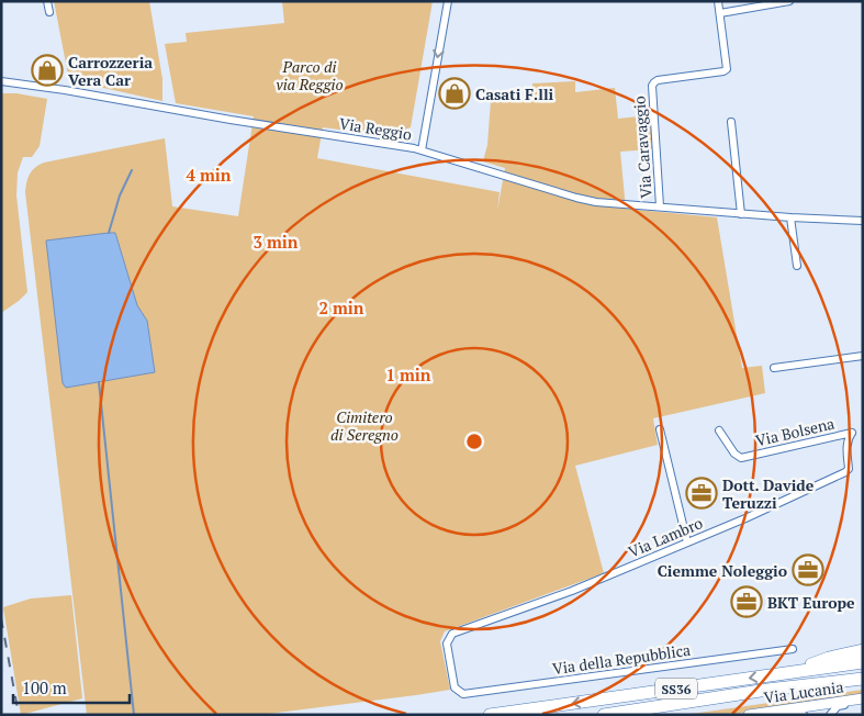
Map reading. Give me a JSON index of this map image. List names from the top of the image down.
{
  "streets": {
    "highway": ["SS36"],
    "street": [
      "Via Reggio",
      "Via Caravaggio",
      "Via Bolsena",
      "Via Lambro",
      "Via della Repubblica",
      "Via Lucania"
    ]
  },
  "crossings": [
    ["Via Reggio", "Via Caravaggio"],
    ["Via Bolsena", "Via Lambro"],
    ["Via Lambro", "Via della Repubblica"]
  ],
  "parks": ["Parco di via Reggio", "Cimitero di Seregno"],
  "places": {
    "shop": ["Carrozzeria Vera Car", "Casati F.lli"],
    "office": ["Dott. Davide Teruzzi", "Ciemme Noleggio", "BKT Europe"]
  },
  "scale_bar": "100 m",
  "rings": [
    "4 min",
    "3 min",
    "2 min",
    "1 min"
  ]
}
